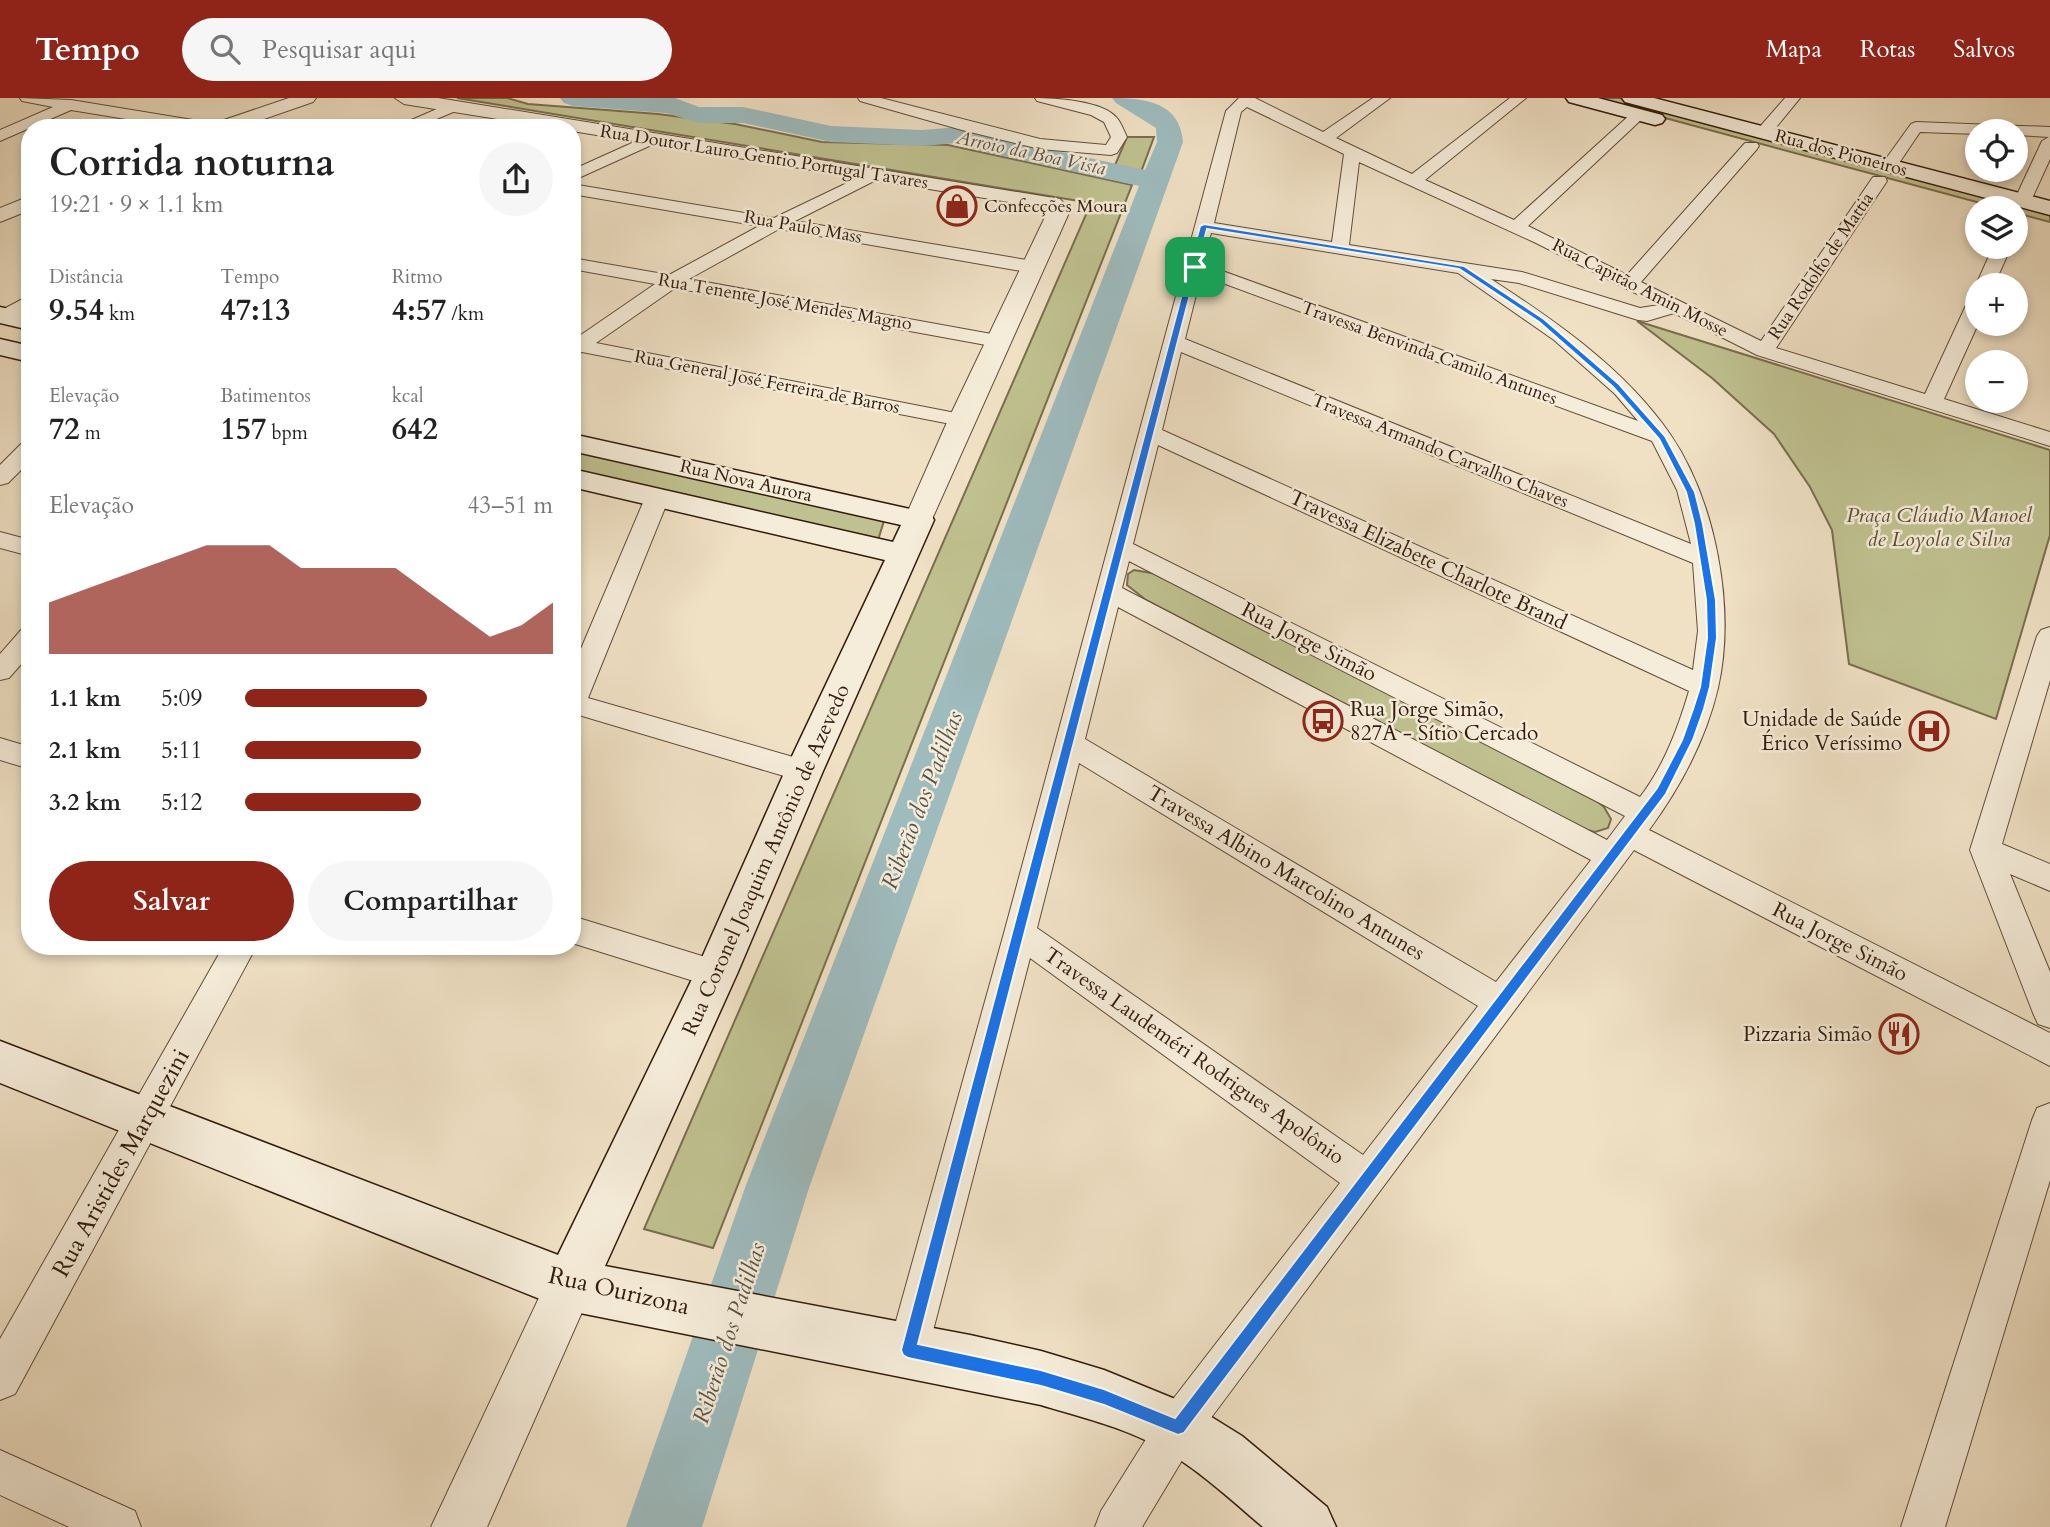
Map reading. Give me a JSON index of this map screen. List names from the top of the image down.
{
  "streets": {
    "main road": [
      "Rua dos Pioneiros",
      "Rua Nova Aurora",
      "Rua Coronel Joaquim Antônio de Azevedo",
      "Rua Ourizona"
    ],
    "street": [
      "Rua Doutor Lauro Gentio Portugal Tavares",
      "Rua Paulo Mass",
      "Rua Rodolfo de Mattia",
      "Rua Capitão Amin Mosse",
      "Rua Tenente José Mendes Magno",
      "Travessa Benvinda Camilo Antunes",
      "Rua General José Ferreira de Barros",
      "Travessa Armando Carvalho Chaves",
      "Travessa Elizabete Charlote Brand",
      "Rua Jorge Simão",
      "Travessa Albino Marcolino Antunes",
      "Travessa Laudeméri Rodrigues Apolônio",
      "Rua Aristides Marquezini"
    ]
  },
  "crossings": [
    ["Rua dos Pioneiros", "Rua Rodolfo de Mattia"],
    ["Rua Doutor Lauro Gentio Portugal Tavares", "Rua Coronel Joaquim Antônio de Azevedo"],
    ["Rua Paulo Mass", "Rua Coronel Joaquim Antônio de Azevedo"],
    ["Rua Rodolfo de Mattia", "Rua Capitão Amin Mosse"],
    ["Rua Tenente José Mendes Magno", "Rua Coronel Joaquim Antônio de Azevedo"],
    ["Rua General José Ferreira de Barros", "Rua Coronel Joaquim Antônio de Azevedo"],
    ["Rua Nova Aurora", "Rua Coronel Joaquim Antônio de Azevedo"],
    ["Rua Coronel Joaquim Antônio de Azevedo", "Rua Ourizona"],
    ["Rua Aristides Marquezini", "Rua Ourizona"]
  ],
  "water": ["Arroio da Boa Vista", "Riberão dos Padilhas"],
  "parks": ["Praça Cláudio Manoel de Loyola e Silva"],
  "places": {
    "shop": ["Confecções Moura"],
    "bus stop": ["Rua Jorge Simão, 827A - Sítio Cercado"],
    "hospital": ["Unidade de Saúde Érico Veríssimo"],
    "restaurant": ["Pizzaria Simão"]
  },
  "page": {
    "header": "Tempo",
    "search": "Pesquisar aqui",
    "nav": ["Mapa", "Rotas", "Salvos"],
    "map_buttons": ["+", "−"],
    "heading": ["Corrida noturna", "19:21 · 9 × 1.1 km"],
    "stats": [
      ["Distância", "9.54 km"],
      ["Tempo", "47:13"],
      ["Ritmo", "4:57 /km"],
      ["Elevação", "72 m"],
      ["Batimentos", "157 bpm"],
      ["kcal", "642"]
    ],
    "chart": ["Elevação", "43–51 m"],
    "list": [
      {
        "name": "1.1 km",
        "note": "5:09"
      },
      {
        "name": "2.1 km",
        "note": "5:11"
      },
      {
        "name": "3.2 km",
        "note": "5:12"
      }
    ],
    "buttons": ["Salvar", "Compartilhar"]
  }
}
